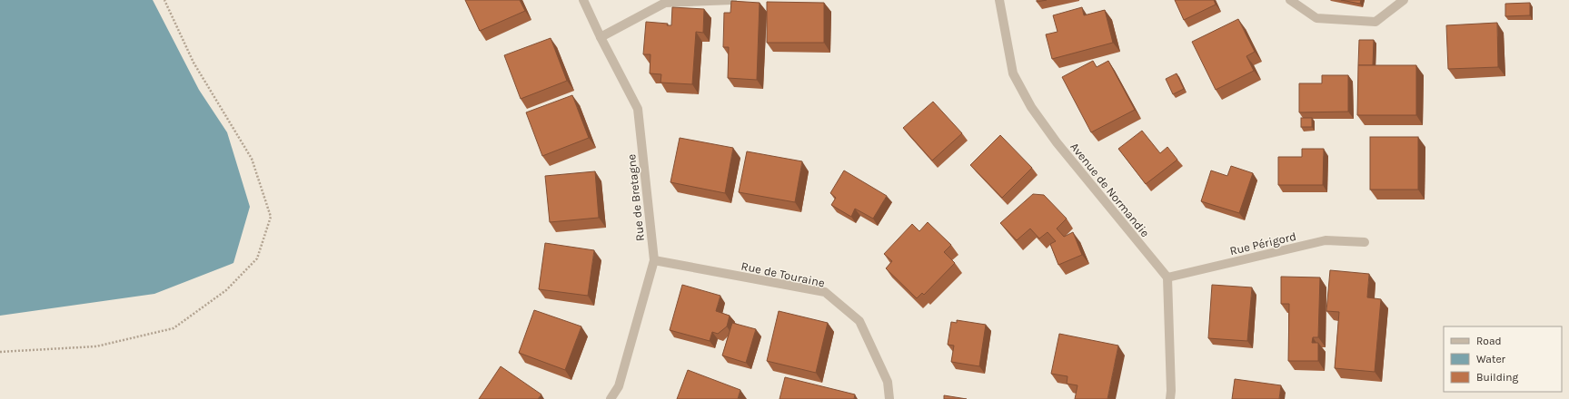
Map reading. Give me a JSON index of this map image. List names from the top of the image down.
{
  "streets": {
    "street": [
      "Avenue de Normandie",
      "Rue de Bretagne",
      "Rue Périgord",
      "Rue de Touraine"
    ]
  },
  "crossings": [
    ["Avenue de Normandie", "Rue Périgord"],
    ["Rue de Bretagne", "Rue de Touraine"]
  ],
  "legend": ["Road", "Water", "Building"]
}
